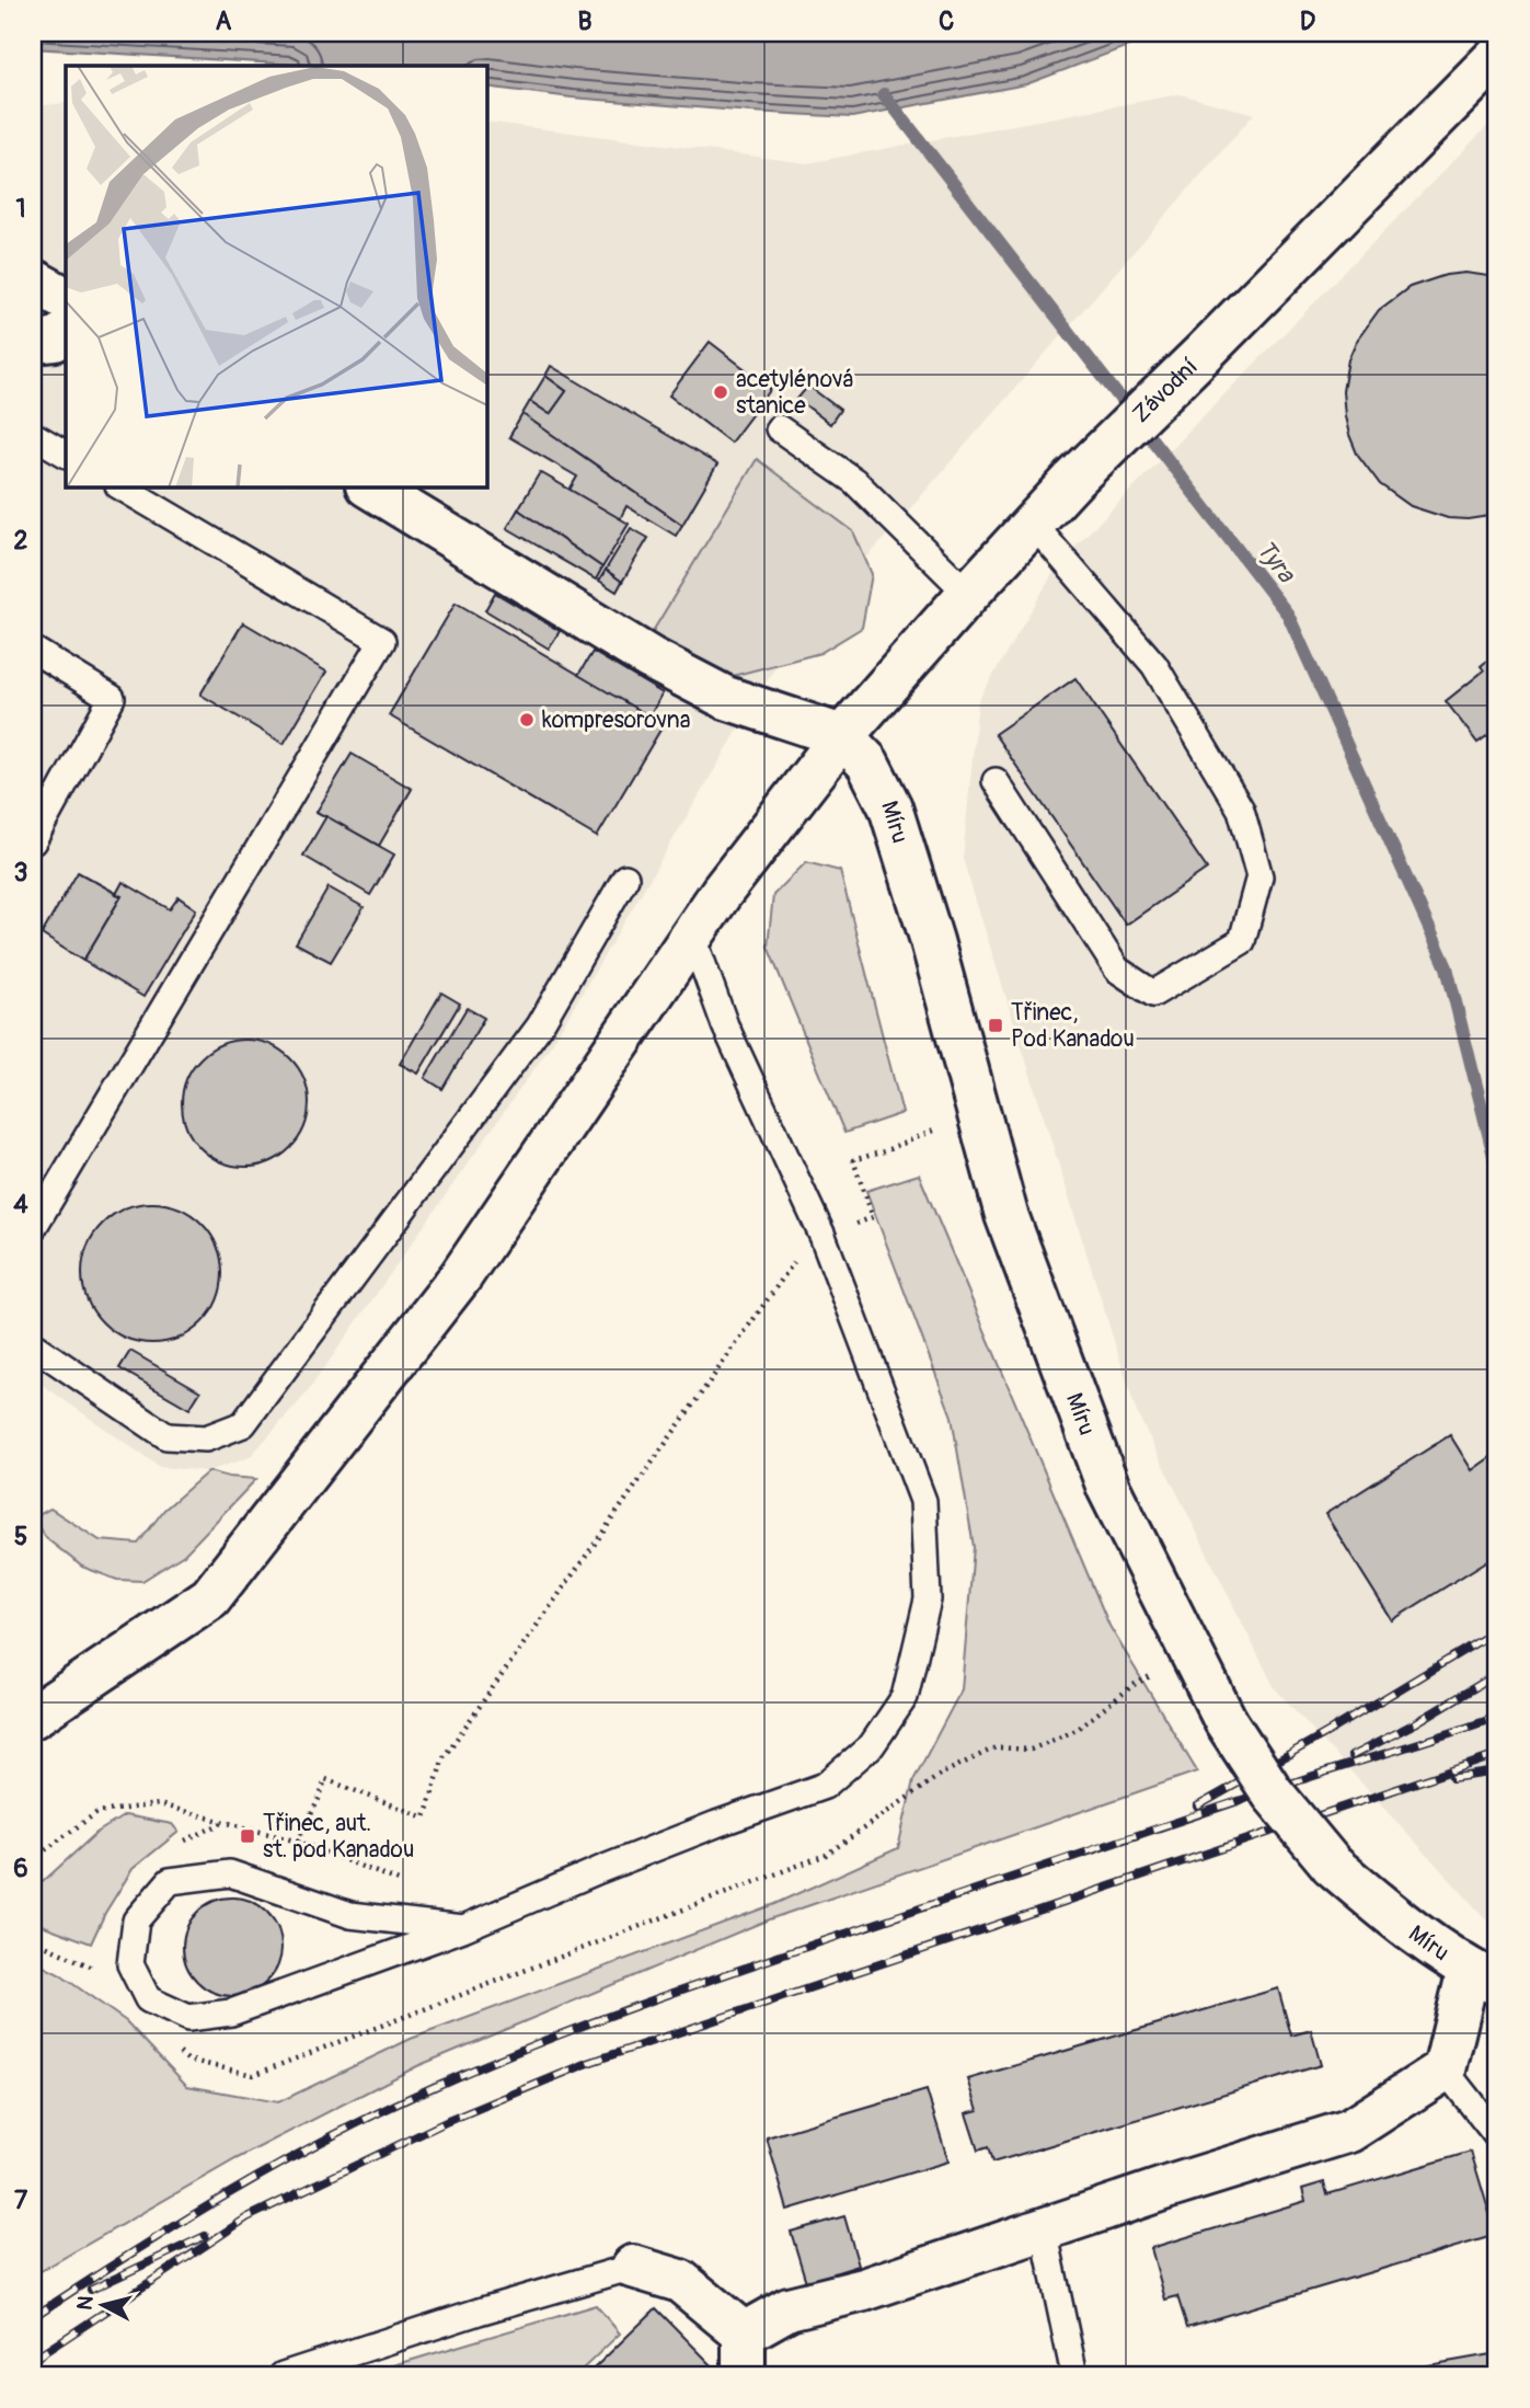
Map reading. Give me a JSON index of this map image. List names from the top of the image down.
{
  "streets": {
    "street": ["Závodní", "Míru"]
  },
  "crossings": [
    ["Závodní", "Míru"]
  ],
  "water": ["Tyra"],
  "places": {
    "other": ["acetylénová stanice", "kompresorovna"],
    "transit": ["Třinec, Pod Kanadou", "Třinec, aut. st. pod Kanadou"]
  },
  "north": "left",
  "grid": {
    "columns": [
      "A",
      "B",
      "C",
      "D"
    ],
    "rows": [
      "1",
      "2",
      "3",
      "4",
      "5",
      "6",
      "7"
    ]
  }
}
